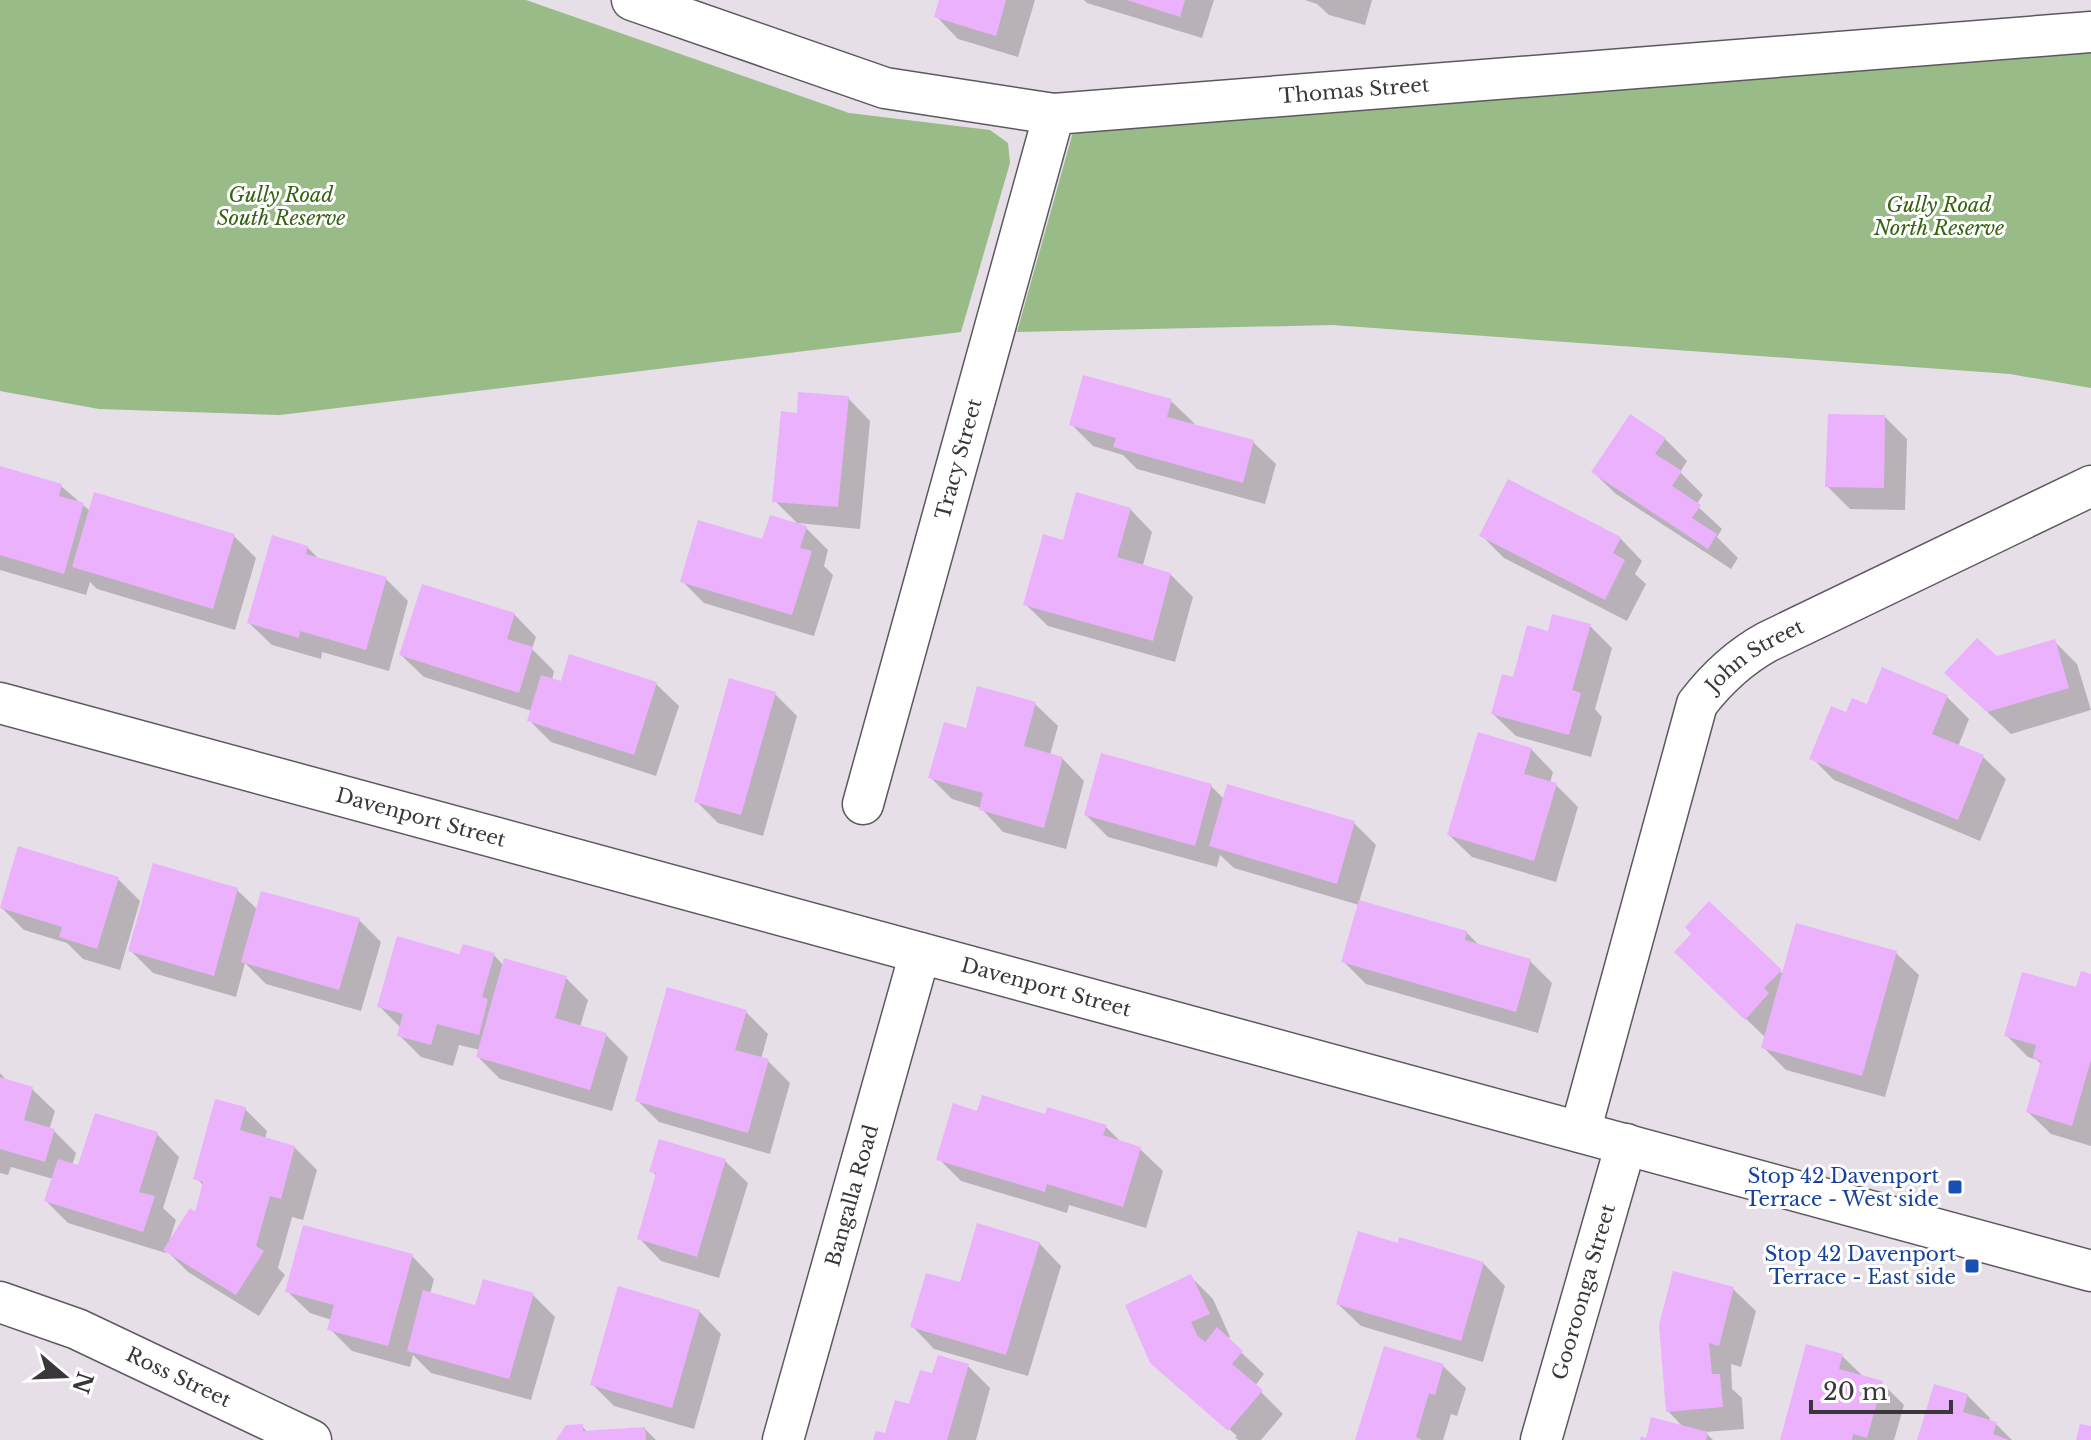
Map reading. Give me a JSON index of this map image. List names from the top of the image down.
{
  "streets": {
    "street": [
      "Thomas Street",
      "Tracy Street",
      "John Street",
      "Davenport Street",
      "Bangalla Road",
      "Gooroonga Street",
      "Ross Street"
    ]
  },
  "crossings": [
    ["Thomas Street", "Tracy Street"],
    ["John Street", "Davenport Street"],
    ["Davenport Street", "Bangalla Road"],
    ["Davenport Street", "Gooroonga Street"]
  ],
  "parks": ["Gully Road South Reserve", "Gully Road North Reserve"],
  "places": {
    "transit": ["Stop 42 Davenport Terrace - West side", "Stop 42 Davenport Terrace - East side"]
  },
  "scale_bar": "20 m",
  "north": "right"
}
